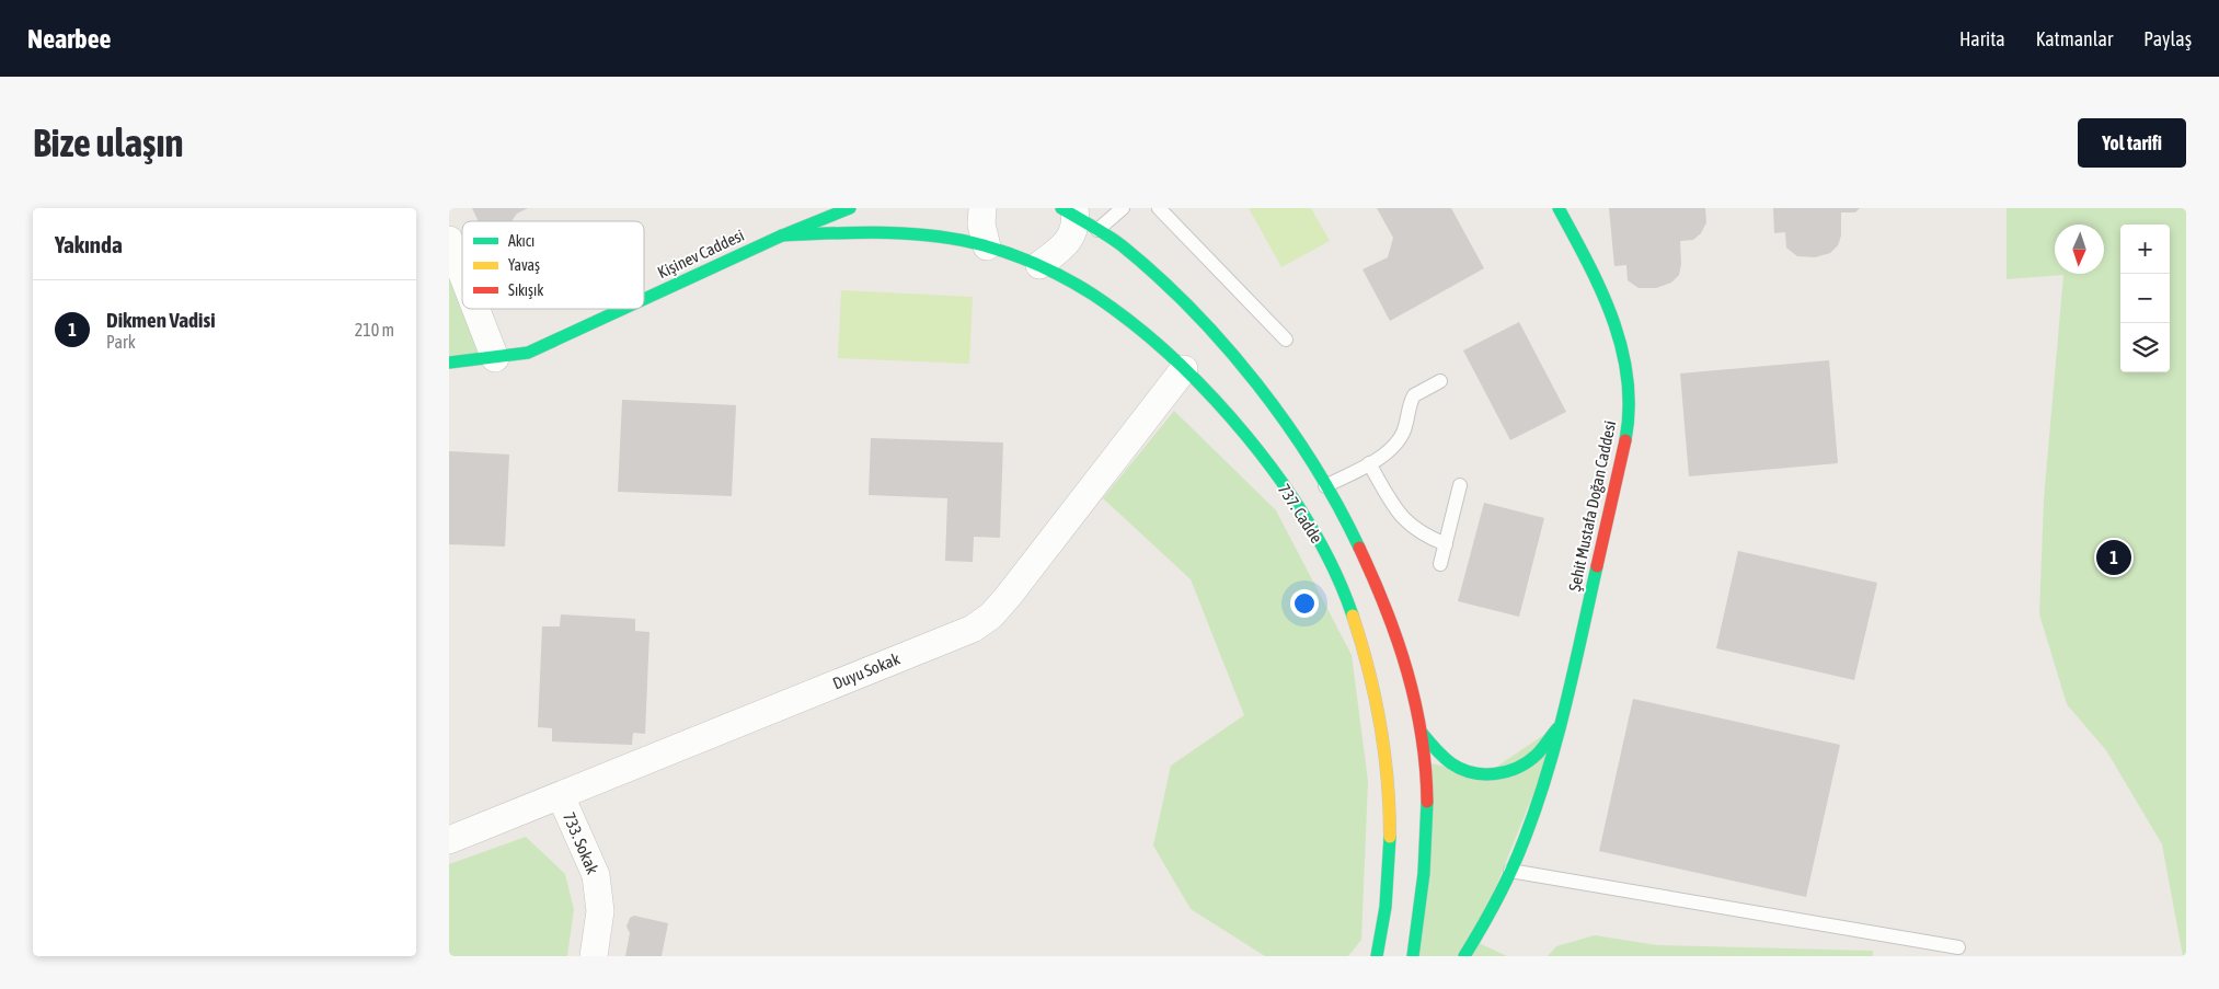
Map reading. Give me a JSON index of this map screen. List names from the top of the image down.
{
  "streets": {
    "street": [
      "Kişinev Caddesi",
      "Şehit Mustafa Doğan Caddesi",
      "737. Cadde",
      "Duyu Sokak",
      "733. Sokak"
    ]
  },
  "crossings": [
    ["Kişinev Caddesi", "737. Cadde"],
    ["Şehit Mustafa Doğan Caddesi", "737. Cadde"],
    ["737. Cadde", "Duyu Sokak"],
    ["Duyu Sokak", "733. Sokak"]
  ],
  "legend": ["Akıcı", "Yavaş", "Sıkışık"],
  "north": "bottom",
  "page": {
    "header": "Nearbee",
    "nav": ["Harita", "Katmanlar", "Paylaş"],
    "buttons": "Yol tarifi",
    "title": "Bize ulaşın",
    "heading": "Yakında",
    "map_buttons": ["+", "−"],
    "list": [
      {
        "mark": "1",
        "name": "Dikmen Vadisi",
        "note": "Park",
        "value": "210 m"
      }
    ],
    "pins": "1"
  }
}
